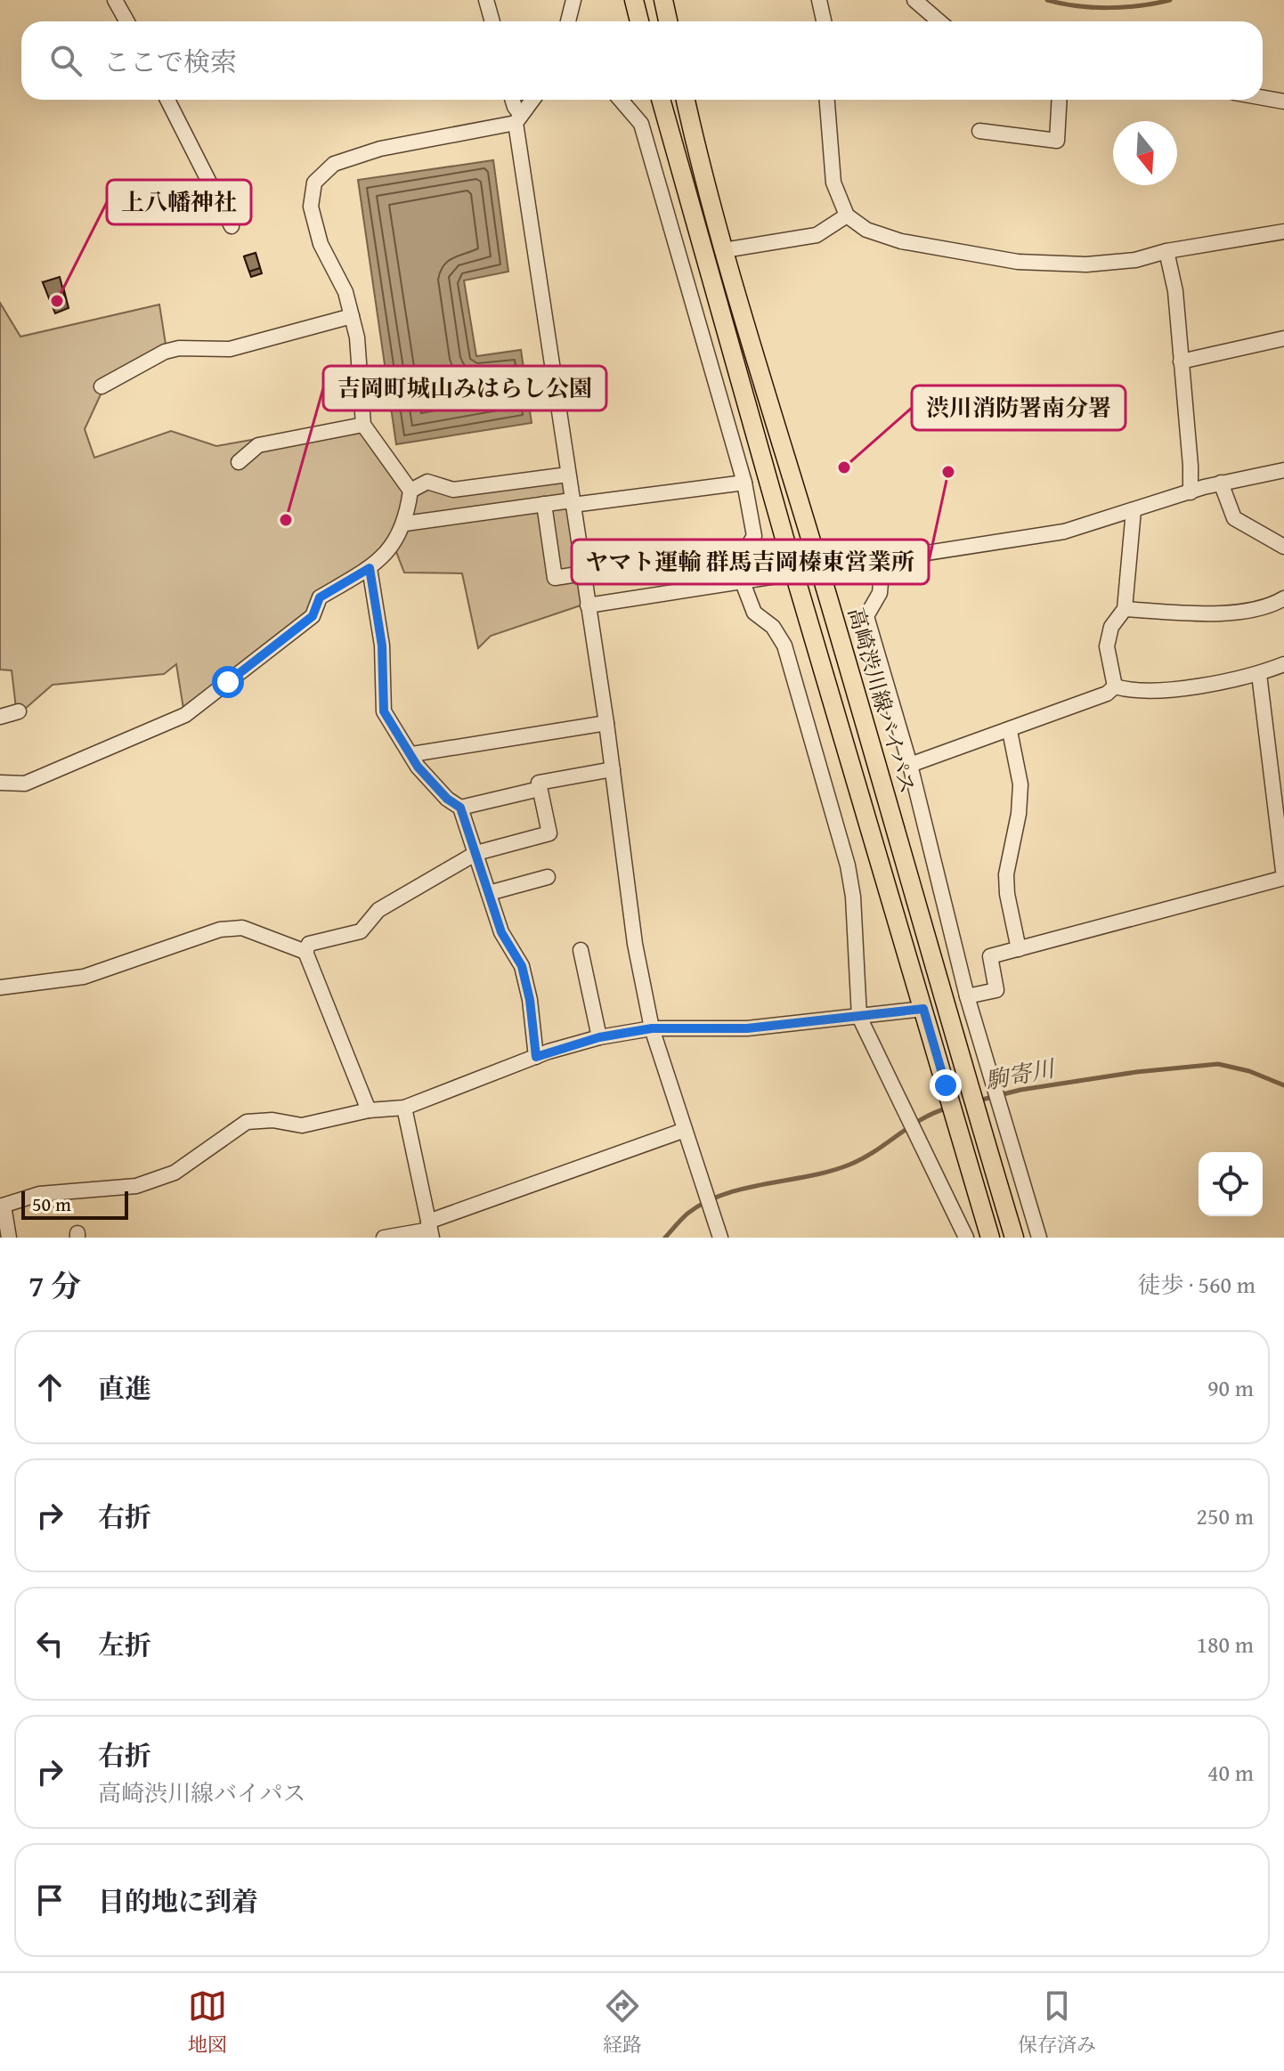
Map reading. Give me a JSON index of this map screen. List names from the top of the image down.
{
  "streets": {
    "main road": ["高崎渋川線バイパス"]
  },
  "water": ["駒寄川"],
  "places": [
    "上八幡神社",
    "渋川消防署南分署",
    "ヤマト運輸 群馬吉岡榛東営業所",
    "吉岡町城山みはらし公園"
  ],
  "scale_bar": "50 m",
  "north": "bottom",
  "page": {
    "search": "ここで検索",
    "scale": "50 m",
    "heading": ["7 分", "徒歩 · 560 m"],
    "list": [
      ["直進", "90 m"],
      ["右折", "250 m"],
      ["左折", "180 m"],
      ["右折", "高崎渋川線バイパス", "40 m"],
      "目的地に到着"
    ],
    "nav": ["地図", "経路", "保存済み"]
  }
}
